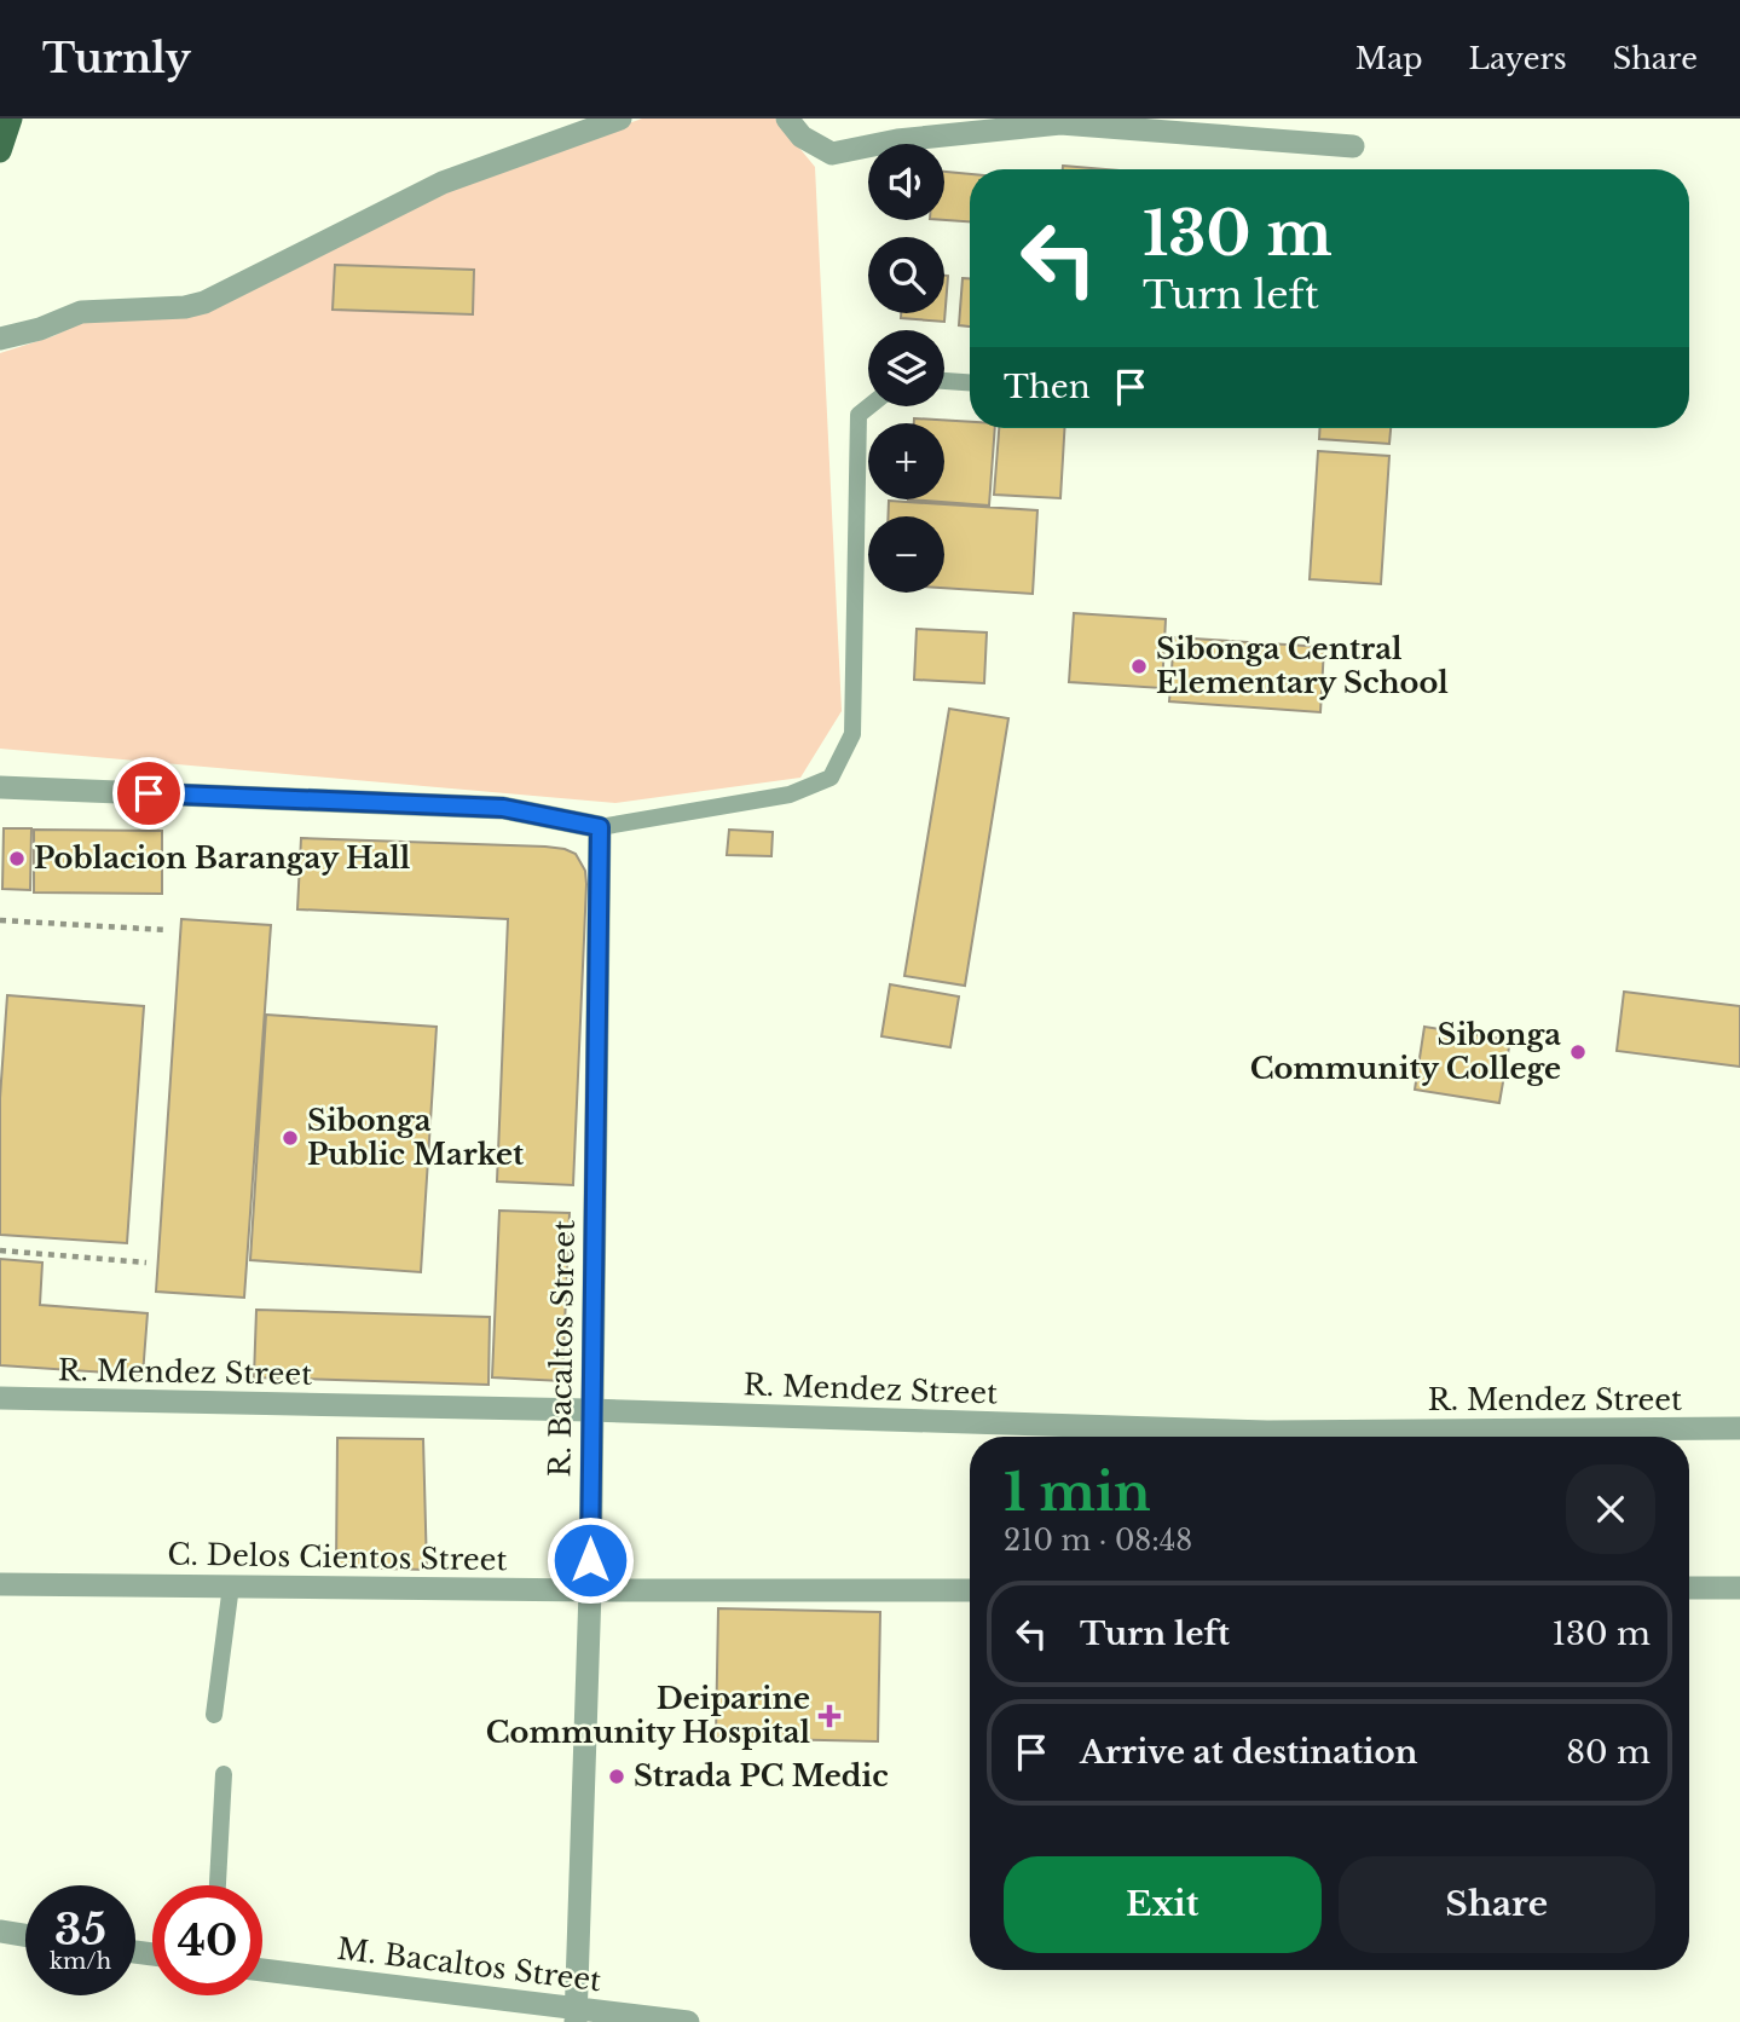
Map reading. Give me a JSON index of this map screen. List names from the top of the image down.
{
  "streets": {
    "street": [
      "R. Bacaltos Street",
      "R. Mendez Street",
      "C. Delos Cientos Street",
      "M. Bacaltos Street"
    ]
  },
  "crossings": [
    ["R. Bacaltos Street", "R. Mendez Street"],
    ["R. Bacaltos Street", "C. Delos Cientos Street"],
    ["R. Bacaltos Street", "M. Bacaltos Street"]
  ],
  "places": {
    "other": [
      "Sibonga Central Elementary School",
      "Poblacion Barangay Hall",
      "Sibonga Community College",
      "Sibonga Public Market",
      "Strada PC Medic"
    ],
    "health": ["Deiparine Community Hospital"]
  },
  "page": {
    "header": "Turnly",
    "nav": ["Map", "Layers", "Share"],
    "map_buttons": ["+", "−"],
    "turn": ["130 m", "Turn left"],
    "then": "Then",
    "heading": ["1 min", "210 m · 08:48"],
    "list": [
      {
        "name": "Turn left",
        "value": "130 m"
      },
      {
        "name": "Arrive at destination",
        "value": "80 m"
      }
    ],
    "buttons": ["Exit", "Share"],
    "speed": "35 km/h",
    "limit": "40"
  }
}
